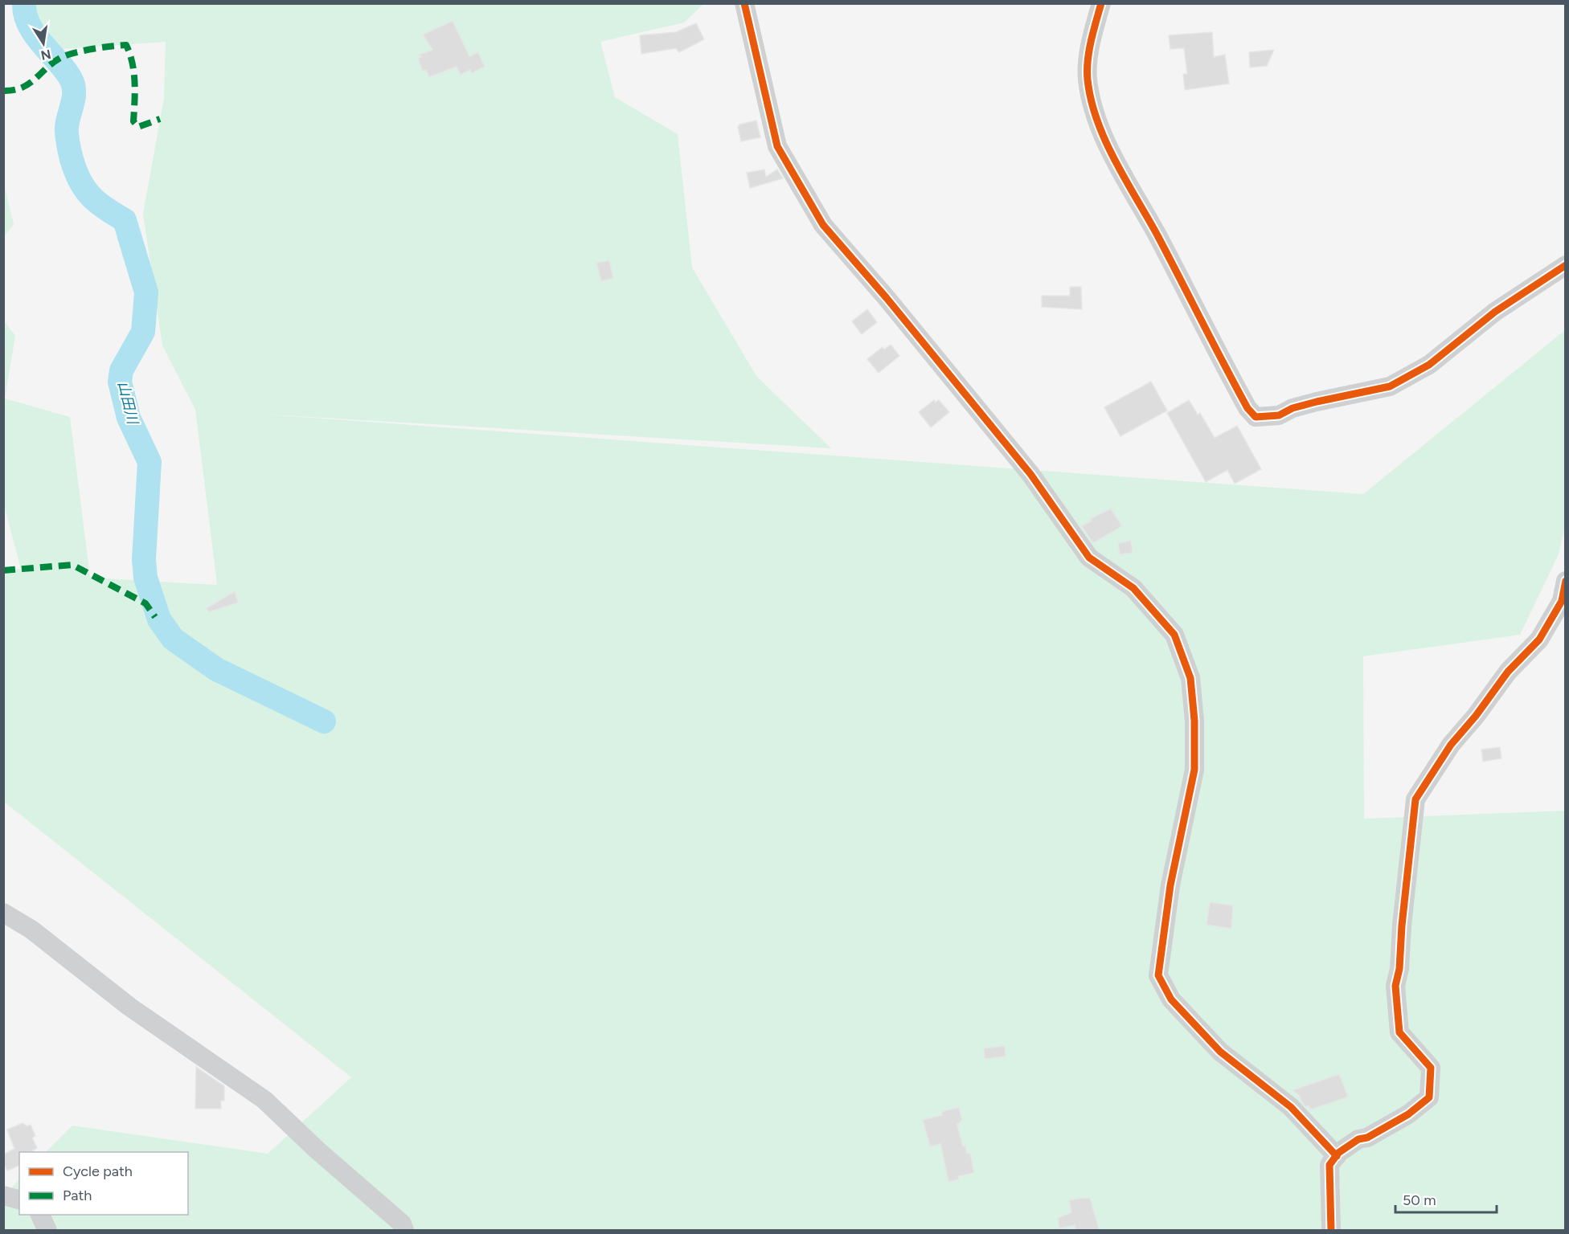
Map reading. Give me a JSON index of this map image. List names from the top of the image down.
{
  "water": ["山田川"],
  "legend": ["Cycle path", "Path"],
  "scale_bar": "50 m",
  "north": "bottom"
}
